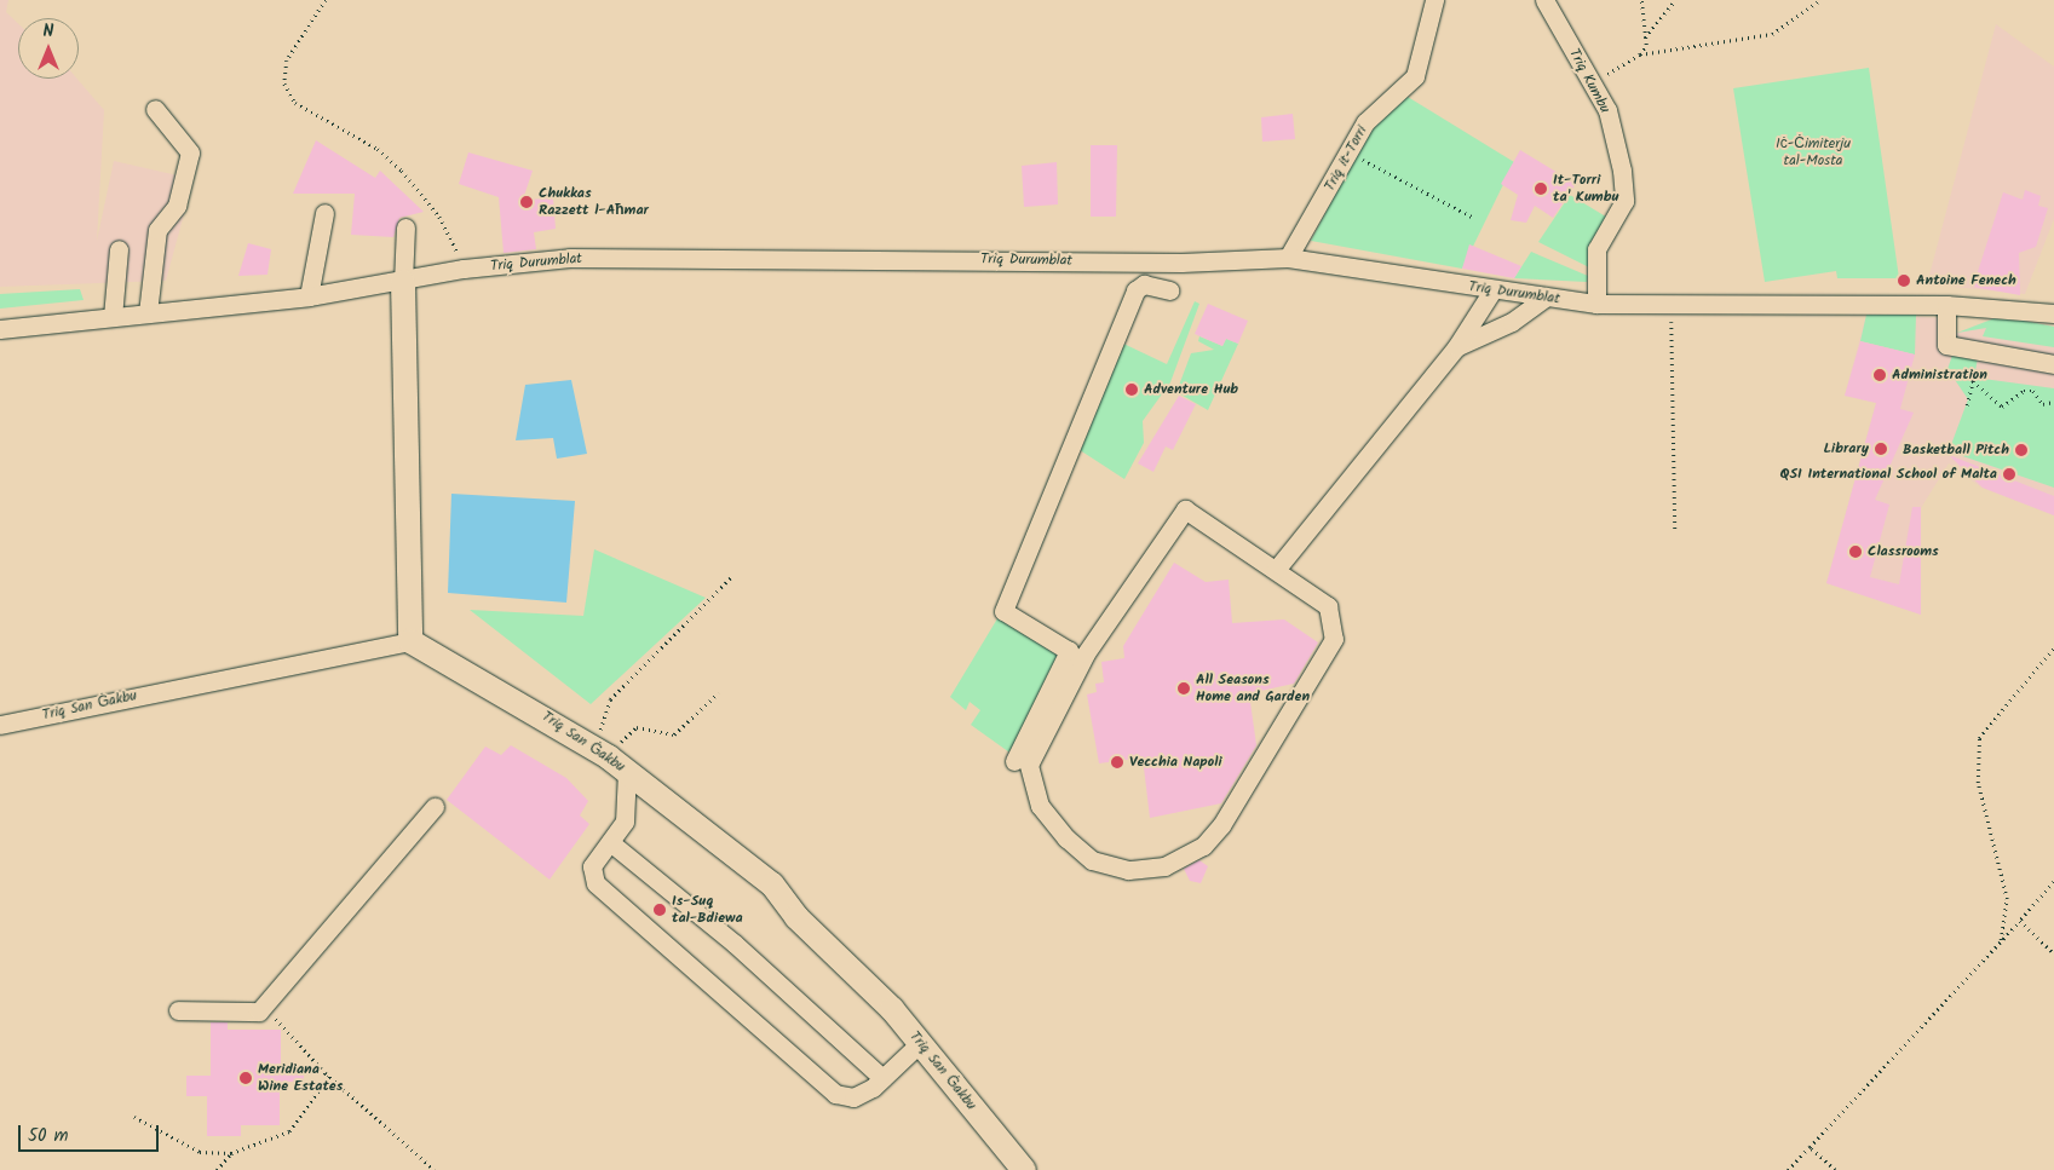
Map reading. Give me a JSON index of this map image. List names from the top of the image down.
{
  "streets": {
    "main road": ["Triq San Ġakbu"],
    "street": ["Triq Kumbu", "Triq it-Torri", "Triq Durumblat"]
  },
  "crossings": [
    ["Triq Kumbu", "Triq Durumblat"],
    ["Triq it-Torri", "Triq Durumblat"]
  ],
  "parks": ["Iċ-Ċimiterju tal-Mosta"],
  "places": [
    "It-Torri ta' Kumbu",
    "Chukkas Razzett l-Aħmar",
    "Antoine Fenech",
    "Administration",
    "Adventure Hub",
    "Library",
    "Basketball Pitch",
    "QSI International School of Malta",
    "Classrooms",
    "All Seasons Home and Garden",
    "Vecchia Napoli",
    "Is-Suq tal-Bdiewa",
    "Meridiana Wine Estates"
  ],
  "scale_bar": "50 m",
  "north": "top"
}
